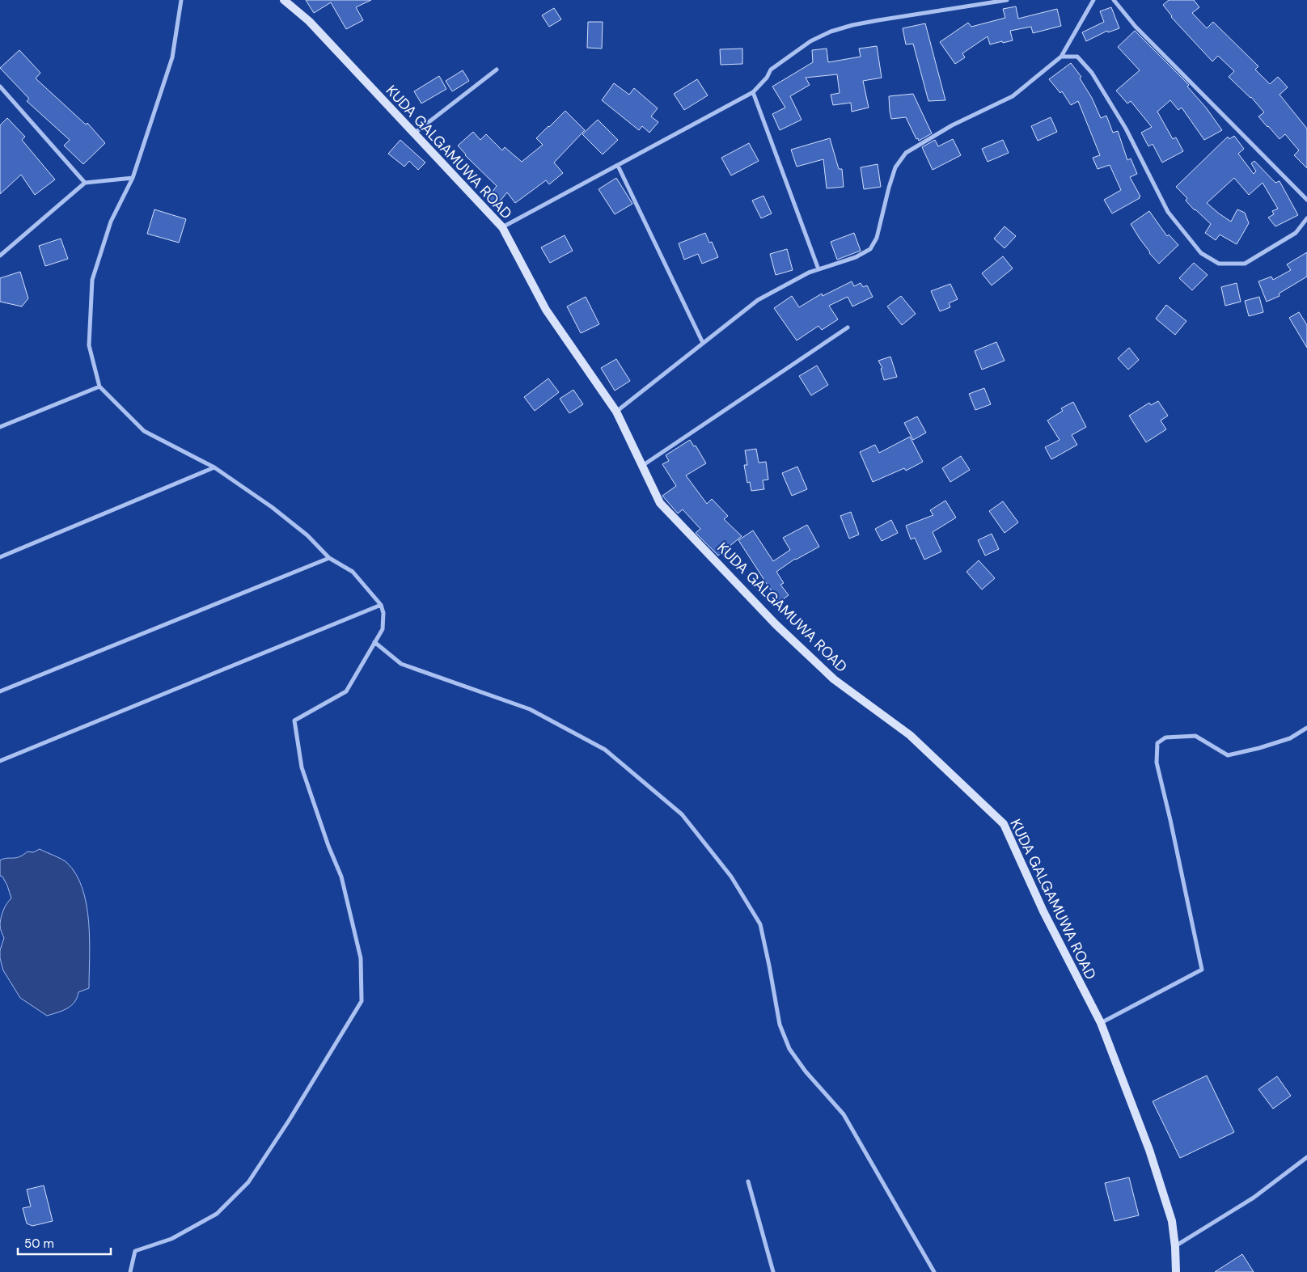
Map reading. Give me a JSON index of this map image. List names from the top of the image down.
{
  "streets": {
    "street": ["KUDA GALGAMUWA ROAD"]
  },
  "scale_bar": "50 m"
}
